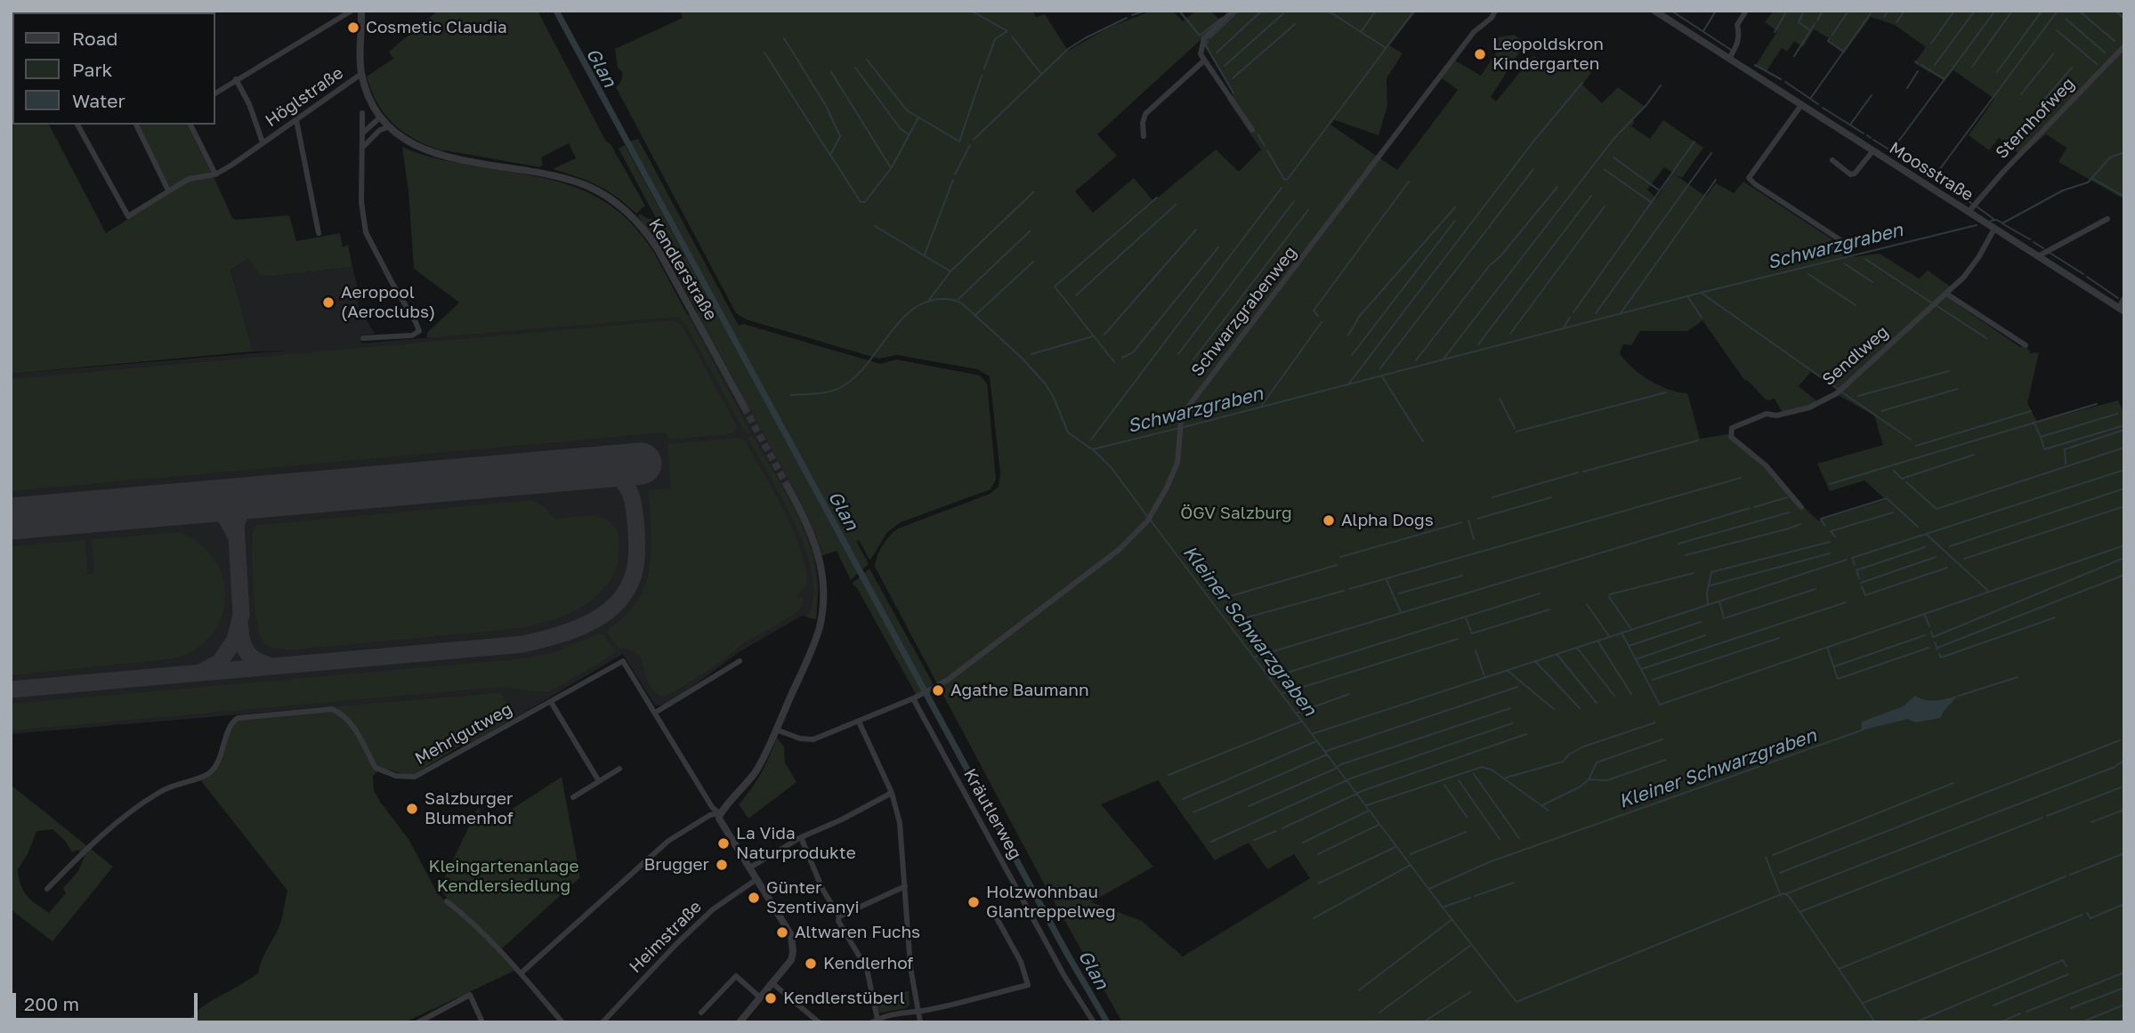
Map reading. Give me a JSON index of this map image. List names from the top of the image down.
{
  "streets": {
    "street": [
      "Höglstraße",
      "Sternhofweg",
      "Moosstraße",
      "Kendlerstraße",
      "Schwarzgrabenweg",
      "Sendlweg",
      "Mehrlgutweg",
      "Kräutlerweg",
      "Heimstraße"
    ]
  },
  "crossings": [
    ["Höglstraße", "Kendlerstraße"],
    ["Sternhofweg", "Moosstraße"],
    ["Moosstraße", "Sendlweg"],
    ["Schwarzgrabenweg", "Kräutlerweg"]
  ],
  "water": ["Glan", "Schwarzgraben", "Kleiner Schwarzgraben"],
  "parks": ["ÖGV Salzburg", "Kleingartenanlage Kendlersiedlung"],
  "places": [
    "Cosmetic Claudia",
    "Leopoldskron Kindergarten",
    "Aeropool (Aeroclubs)",
    "Alpha Dogs",
    "Agathe Baumann",
    "Salzburger Blumenhof",
    "La Vida Naturprodukte",
    "Brugger",
    "Günter Szentivanyi",
    "Holzwohnbau Glantreppelweg",
    "Altwaren Fuchs",
    "Kendlerhof",
    "Kendlerstüberl"
  ],
  "legend": ["Road", "Park", "Water"],
  "scale_bar": "200 m"
}
